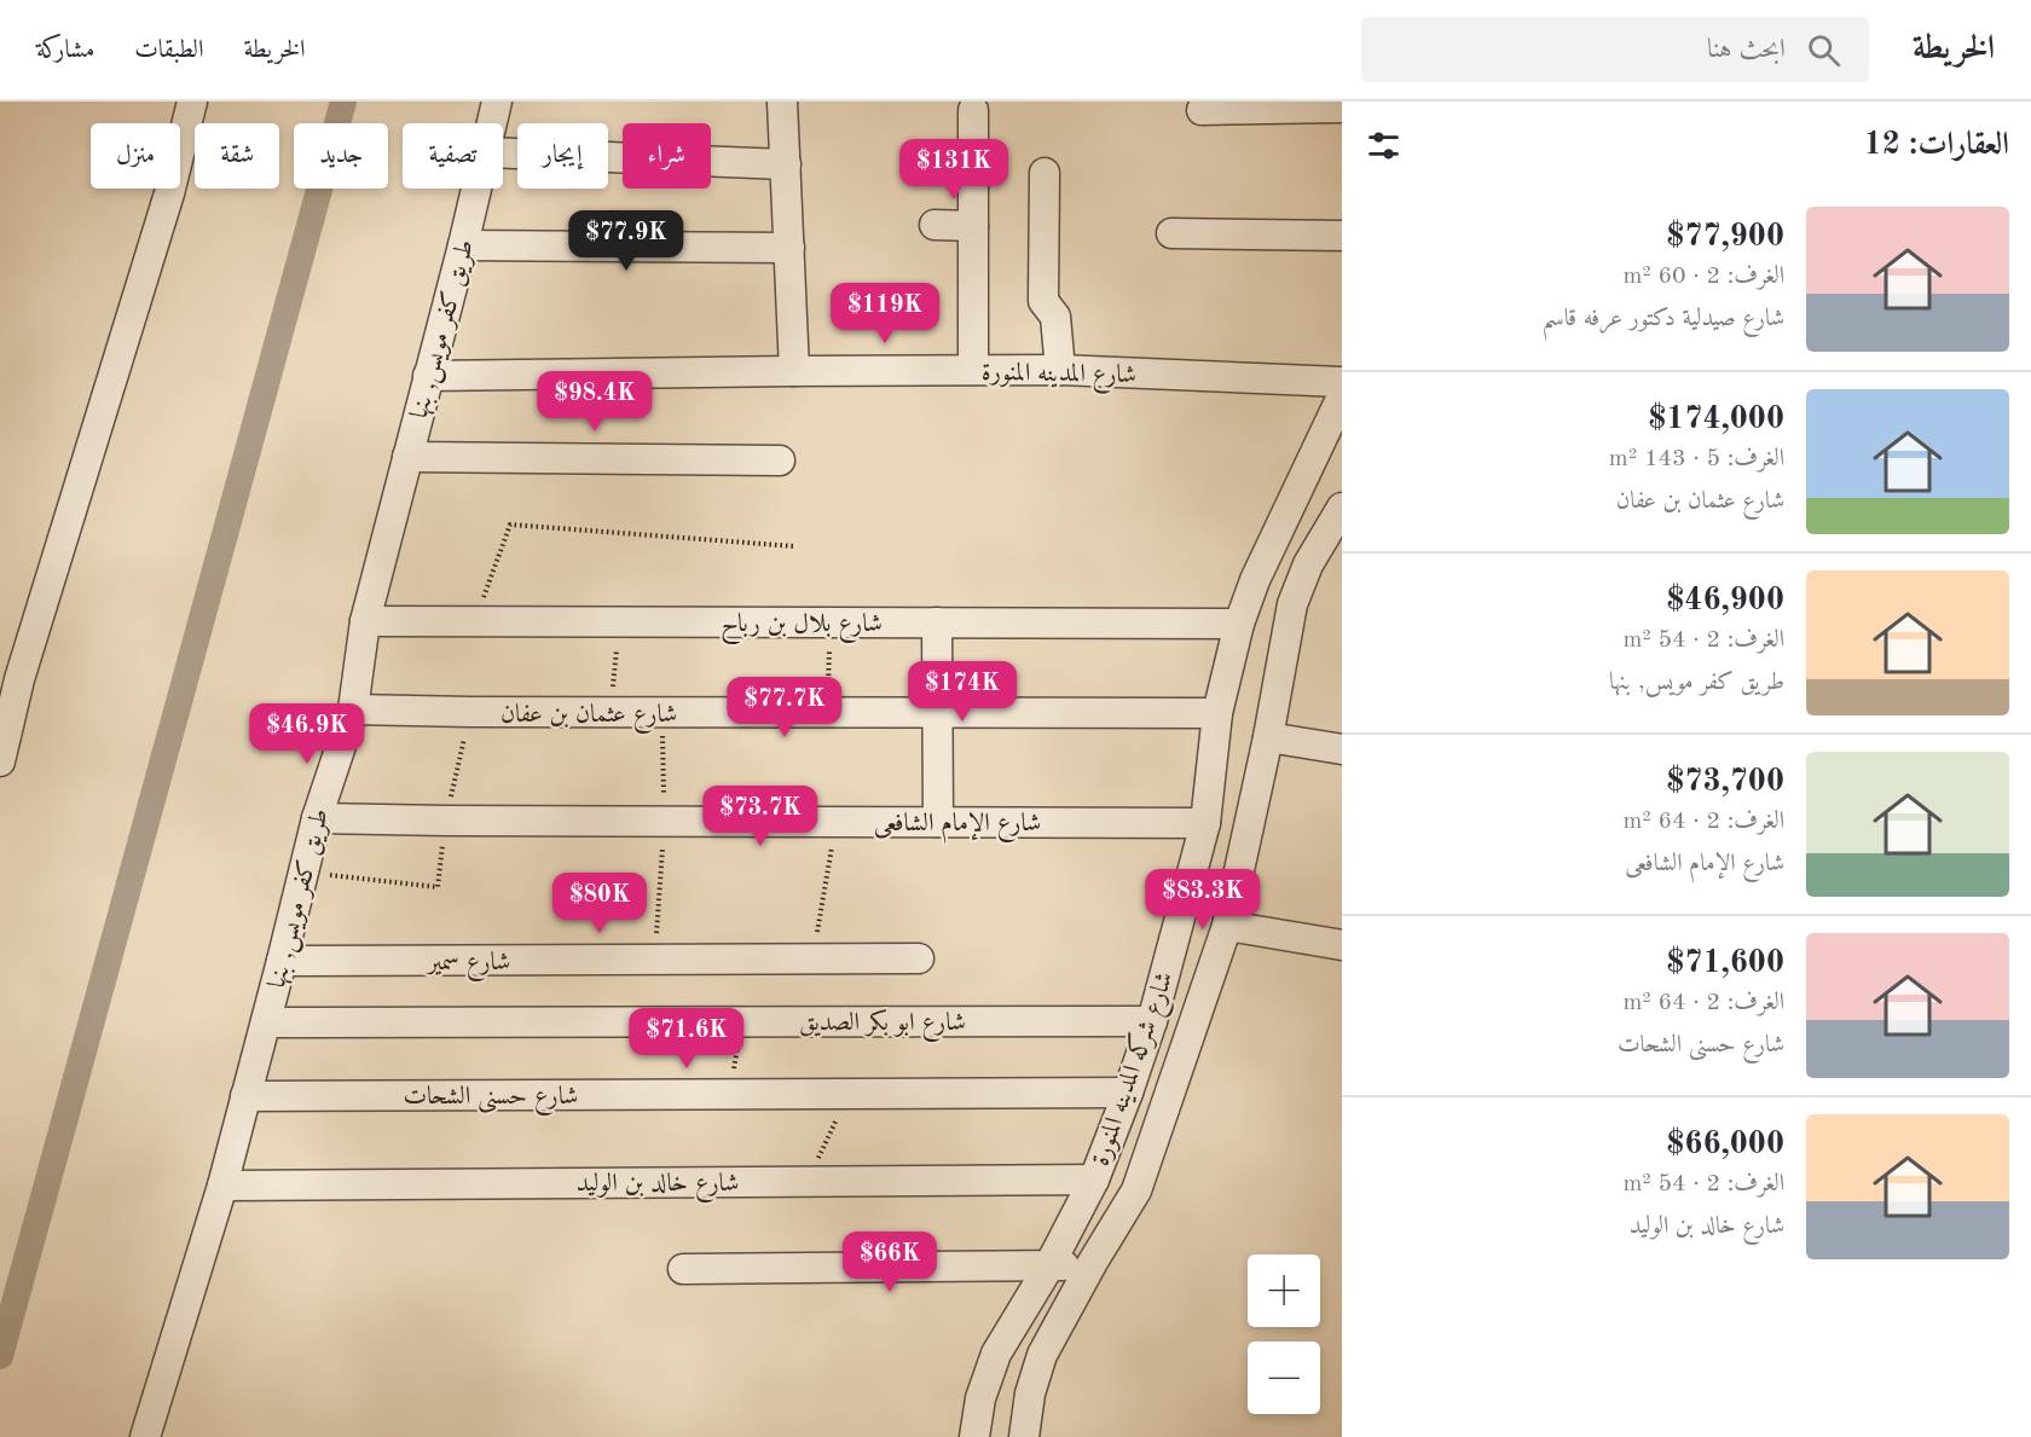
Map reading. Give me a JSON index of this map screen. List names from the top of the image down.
{
  "streets": {
    "street": [
      "طريق كفر مويس, بنها",
      "شارع المدينه المنورة",
      "شارع بلال بن رباح",
      "شارع عثمان بن عفان",
      "شارع الإمام الشافعى",
      "شارع سمير",
      "شارع ابو بكر الصديق",
      "شارع شركه المدينه المنورة",
      "شارع حسنى الشحات",
      "شارع خالد بن الوليد"
    ]
  },
  "crossings": [
    ["طريق كفر مويس, بنها", "شارع المدينه المنورة"],
    ["طريق كفر مويس, بنها", "شارع بلال بن رباح"],
    ["طريق كفر مويس, بنها", "شارع عثمان بن عفان"],
    ["طريق كفر مويس, بنها", "شارع الإمام الشافعى"],
    ["طريق كفر مويس, بنها", "شارع سمير"],
    ["طريق كفر مويس, بنها", "شارع ابو بكر الصديق"],
    ["طريق كفر مويس, بنها", "شارع حسنى الشحات"],
    ["طريق كفر مويس, بنها", "شارع خالد بن الوليد"],
    ["شارع بلال بن رباح", "شارع شركه المدينه المنورة"],
    ["شارع عثمان بن عفان", "شارع شركه المدينه المنورة"],
    ["شارع الإمام الشافعى", "شارع شركه المدينه المنورة"],
    ["شارع ابو بكر الصديق", "شارع شركه المدينه المنورة"],
    ["شارع شركه المدينه المنورة", "شارع حسنى الشحات"],
    ["شارع شركه المدينه المنورة", "شارع خالد بن الوليد"]
  ],
  "page": {
    "header": "الخريطة",
    "search": "ابحث هنا",
    "nav": ["الخريطة", "الطبقات", "مشاركة"],
    "heading": "العقارات: 12",
    "chip": [
      "شراء",
      "إيجار",
      "تصفية",
      "جديد",
      "شقة",
      "منزل"
    ],
    "price": [
      "$131K",
      "$77.9K",
      "$119K",
      "$98.4K",
      "$174K",
      "$77.7K",
      "$46.9K",
      "$73.7K",
      "$83.3K",
      "$80K",
      "$71.6K",
      "$66K"
    ],
    "list": [
      {
        "name": "$77,900",
        "note": "الغرف: 2 · 60 m² · شارع صيدلية دكتور عرفه قاسم"
      },
      {
        "name": "$174,000",
        "note": "الغرف: 5 · 143 m² · شارع عثمان بن عفان"
      },
      {
        "name": "$46,900",
        "note": "الغرف: 2 · 54 m² · طريق كفر مويس, بنها"
      },
      {
        "name": "$73,700",
        "note": "الغرف: 2 · 64 m² · شارع الإمام الشافعى"
      },
      {
        "name": "$71,600",
        "note": "الغرف: 2 · 64 m² · شارع حسنى الشحات"
      },
      {
        "name": "$66,000",
        "note": "الغرف: 2 · 54 m² · شارع خالد بن الوليد"
      }
    ],
    "map_buttons": ["+", "−"]
  }
}
